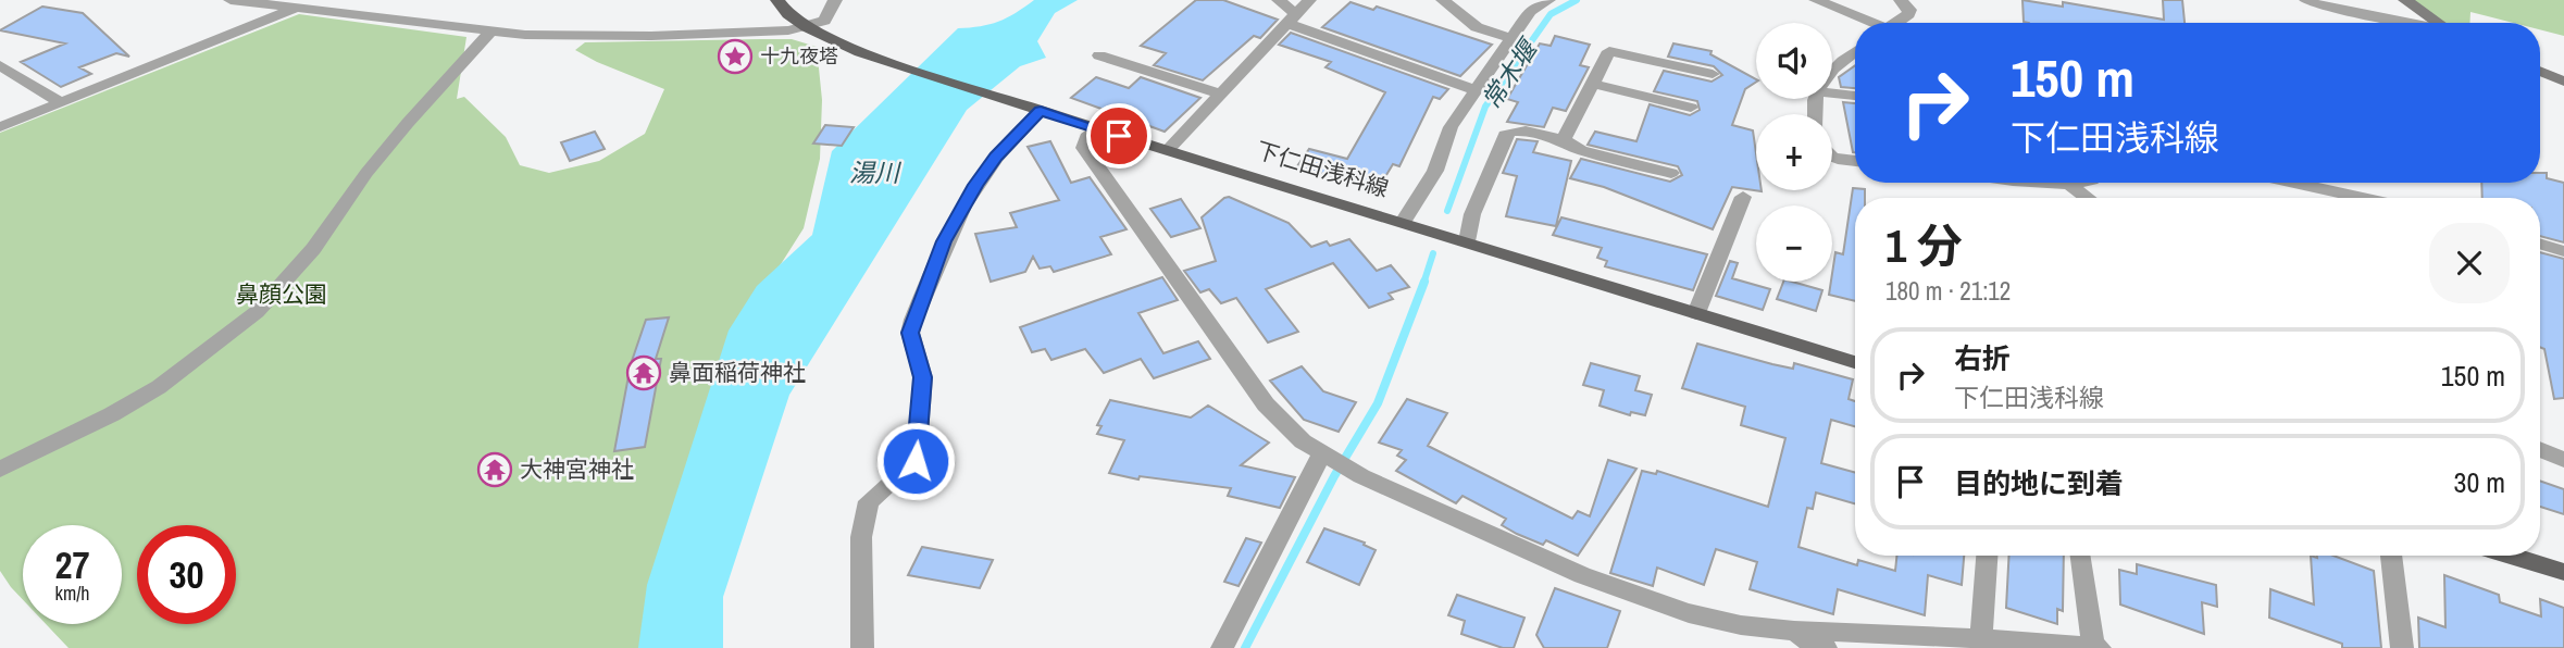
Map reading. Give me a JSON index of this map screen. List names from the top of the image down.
{
  "streets": {
    "main road": ["下仁田浅科線"]
  },
  "water": ["常木堰", "湯川"],
  "parks": ["鼻顔公園"],
  "places": {
    "place": ["十九夜塔"],
    "temple": ["鼻面稲荷神社", "大神宮神社"]
  },
  "page": {
    "map_buttons": ["+", "−"],
    "turn": ["150 m", "下仁田浅科線"],
    "heading": ["1 分", "180 m · 21:12"],
    "list": [
      {
        "name": "右折",
        "note": "下仁田浅科線",
        "value": "150 m"
      },
      {
        "name": "目的地に到着",
        "value": "30 m"
      }
    ],
    "speed": "27 km/h",
    "limit": "30"
  }
}
